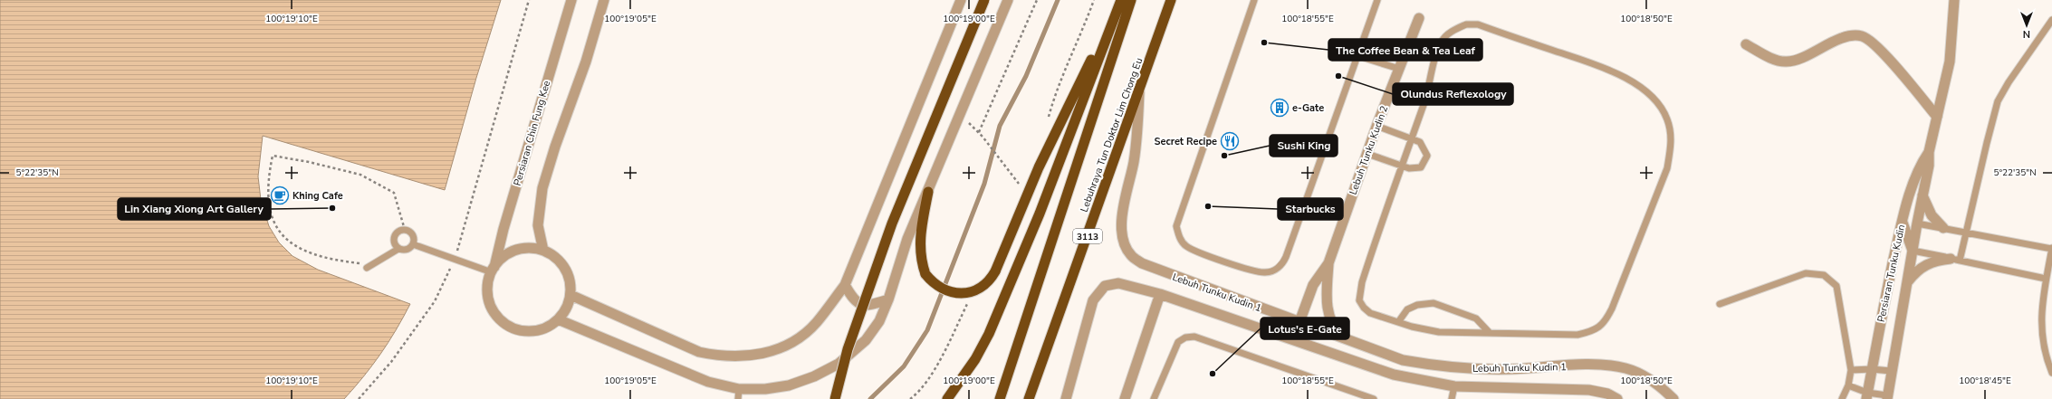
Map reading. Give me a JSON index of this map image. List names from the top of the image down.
{
  "streets": {
    "highway": ["Lebuhraya Tun Doktor Lim Chong Eu", "3113"],
    "street": [
      "Persiaran Chin Fung Kee",
      "Lebuh Tunku Kudin 2",
      "Persiaran Tunku Kudin",
      "Lebuh Tunku Kudin 1"
    ]
  },
  "crossings": [
    ["Lebuhraya Tun Doktor Lim Chong Eu", "Lebuh Tunku Kudin 1"],
    ["Lebuh Tunku Kudin 2", "Lebuh Tunku Kudin 1"]
  ],
  "places": {
    "other": [
      "The Coffee Bean & Tea Leaf",
      "Olundus Reflexology",
      "Sushi King",
      "Starbucks",
      "Lin Xiang Xiong Art Gallery",
      "Lotus's E-Gate"
    ],
    "building": ["e-Gate"],
    "restaurant": ["Secret Recipe"],
    "cafe": ["Khing Cafe"]
  },
  "north": "bottom",
  "coordinates": [
    "100°19'10\"E",
    "100°19'05\"E",
    "100°19'00\"E",
    "100°18'55\"E",
    "100°18'50\"E",
    "5°22'35\"N",
    "100°18'45\"E"
  ]
}
